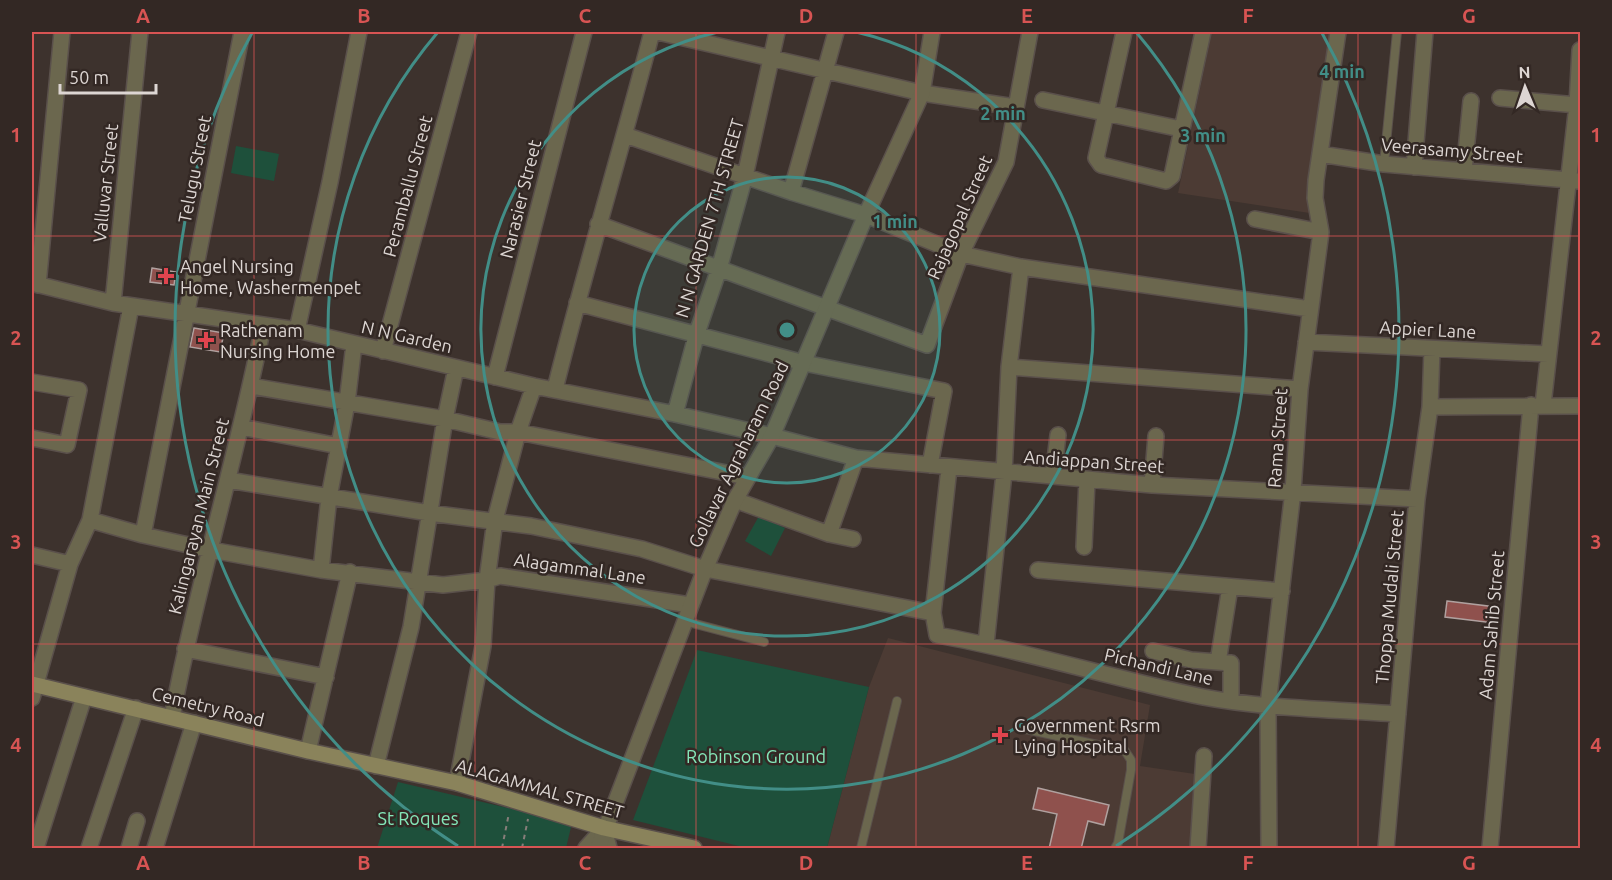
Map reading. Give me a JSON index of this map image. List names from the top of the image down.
{
  "streets": {
    "main road": ["Cemetry Road", "ALAGAMMAL STREET"],
    "street": [
      "Veerasamy Street",
      "Telugu Street",
      "Valluvar Street",
      "Peramballu Street",
      "Narasier Street",
      "Rajagopal Street",
      "N N GARDEN 7TH STREET",
      "Appier Lane",
      "N N Garden",
      "Rama Street",
      "Gollavar Agraharam Road",
      "Andiappan Street",
      "Kalingarayan Main Street",
      "Alagammal Lane",
      "Thoppa Mudali Street",
      "Adam Sahib Street",
      "Pichandi Lane"
    ]
  },
  "crossings": [
    ["Veerasamy Street", "Rama Street"],
    ["Veerasamy Street", "Adam Sahib Street"],
    ["Telugu Street", "N N Garden"],
    ["Telugu Street", "Alagammal Lane"],
    ["Valluvar Street", "N N Garden"],
    ["Peramballu Street", "N N Garden"],
    ["Narasier Street", "N N Garden"],
    ["Rajagopal Street", "Gollavar Agraharam Road"],
    ["N N GARDEN 7TH STREET", "N N Garden"],
    ["Appier Lane", "Rama Street"],
    ["Appier Lane", "Thoppa Mudali Street"],
    ["Appier Lane", "Adam Sahib Street"],
    ["N N Garden", "Gollavar Agraharam Road"],
    ["N N Garden", "Andiappan Street"],
    ["N N Garden", "Kalingarayan Main Street"],
    ["Rama Street", "Andiappan Street"],
    ["Rama Street", "Pichandi Lane"],
    ["Gollavar Agraharam Road", "Andiappan Street"],
    ["Gollavar Agraharam Road", "Alagammal Lane"],
    ["Gollavar Agraharam Road", "ALAGAMMAL STREET"],
    ["Andiappan Street", "Thoppa Mudali Street"],
    ["Kalingarayan Main Street", "Alagammal Lane"],
    ["Kalingarayan Main Street", "Cemetry Road"],
    ["Thoppa Mudali Street", "Pichandi Lane"],
    ["Cemetry Road", "ALAGAMMAL STREET"]
  ],
  "parks": ["Robinson Ground", "St Roques"],
  "places": {
    "health": ["Angel Nursing Home, Washermenpet", "Rathenam Nursing Home", "Government Rsrm Lying Hospital"]
  },
  "scale_bar": "50 m",
  "north": "top",
  "grid": {
    "columns": [
      "A",
      "B",
      "C",
      "D",
      "E",
      "F",
      "G"
    ],
    "rows": [
      "1",
      "2",
      "3",
      "4"
    ]
  },
  "rings": [
    "4 min",
    "2 min",
    "3 min",
    "1 min"
  ]
}
